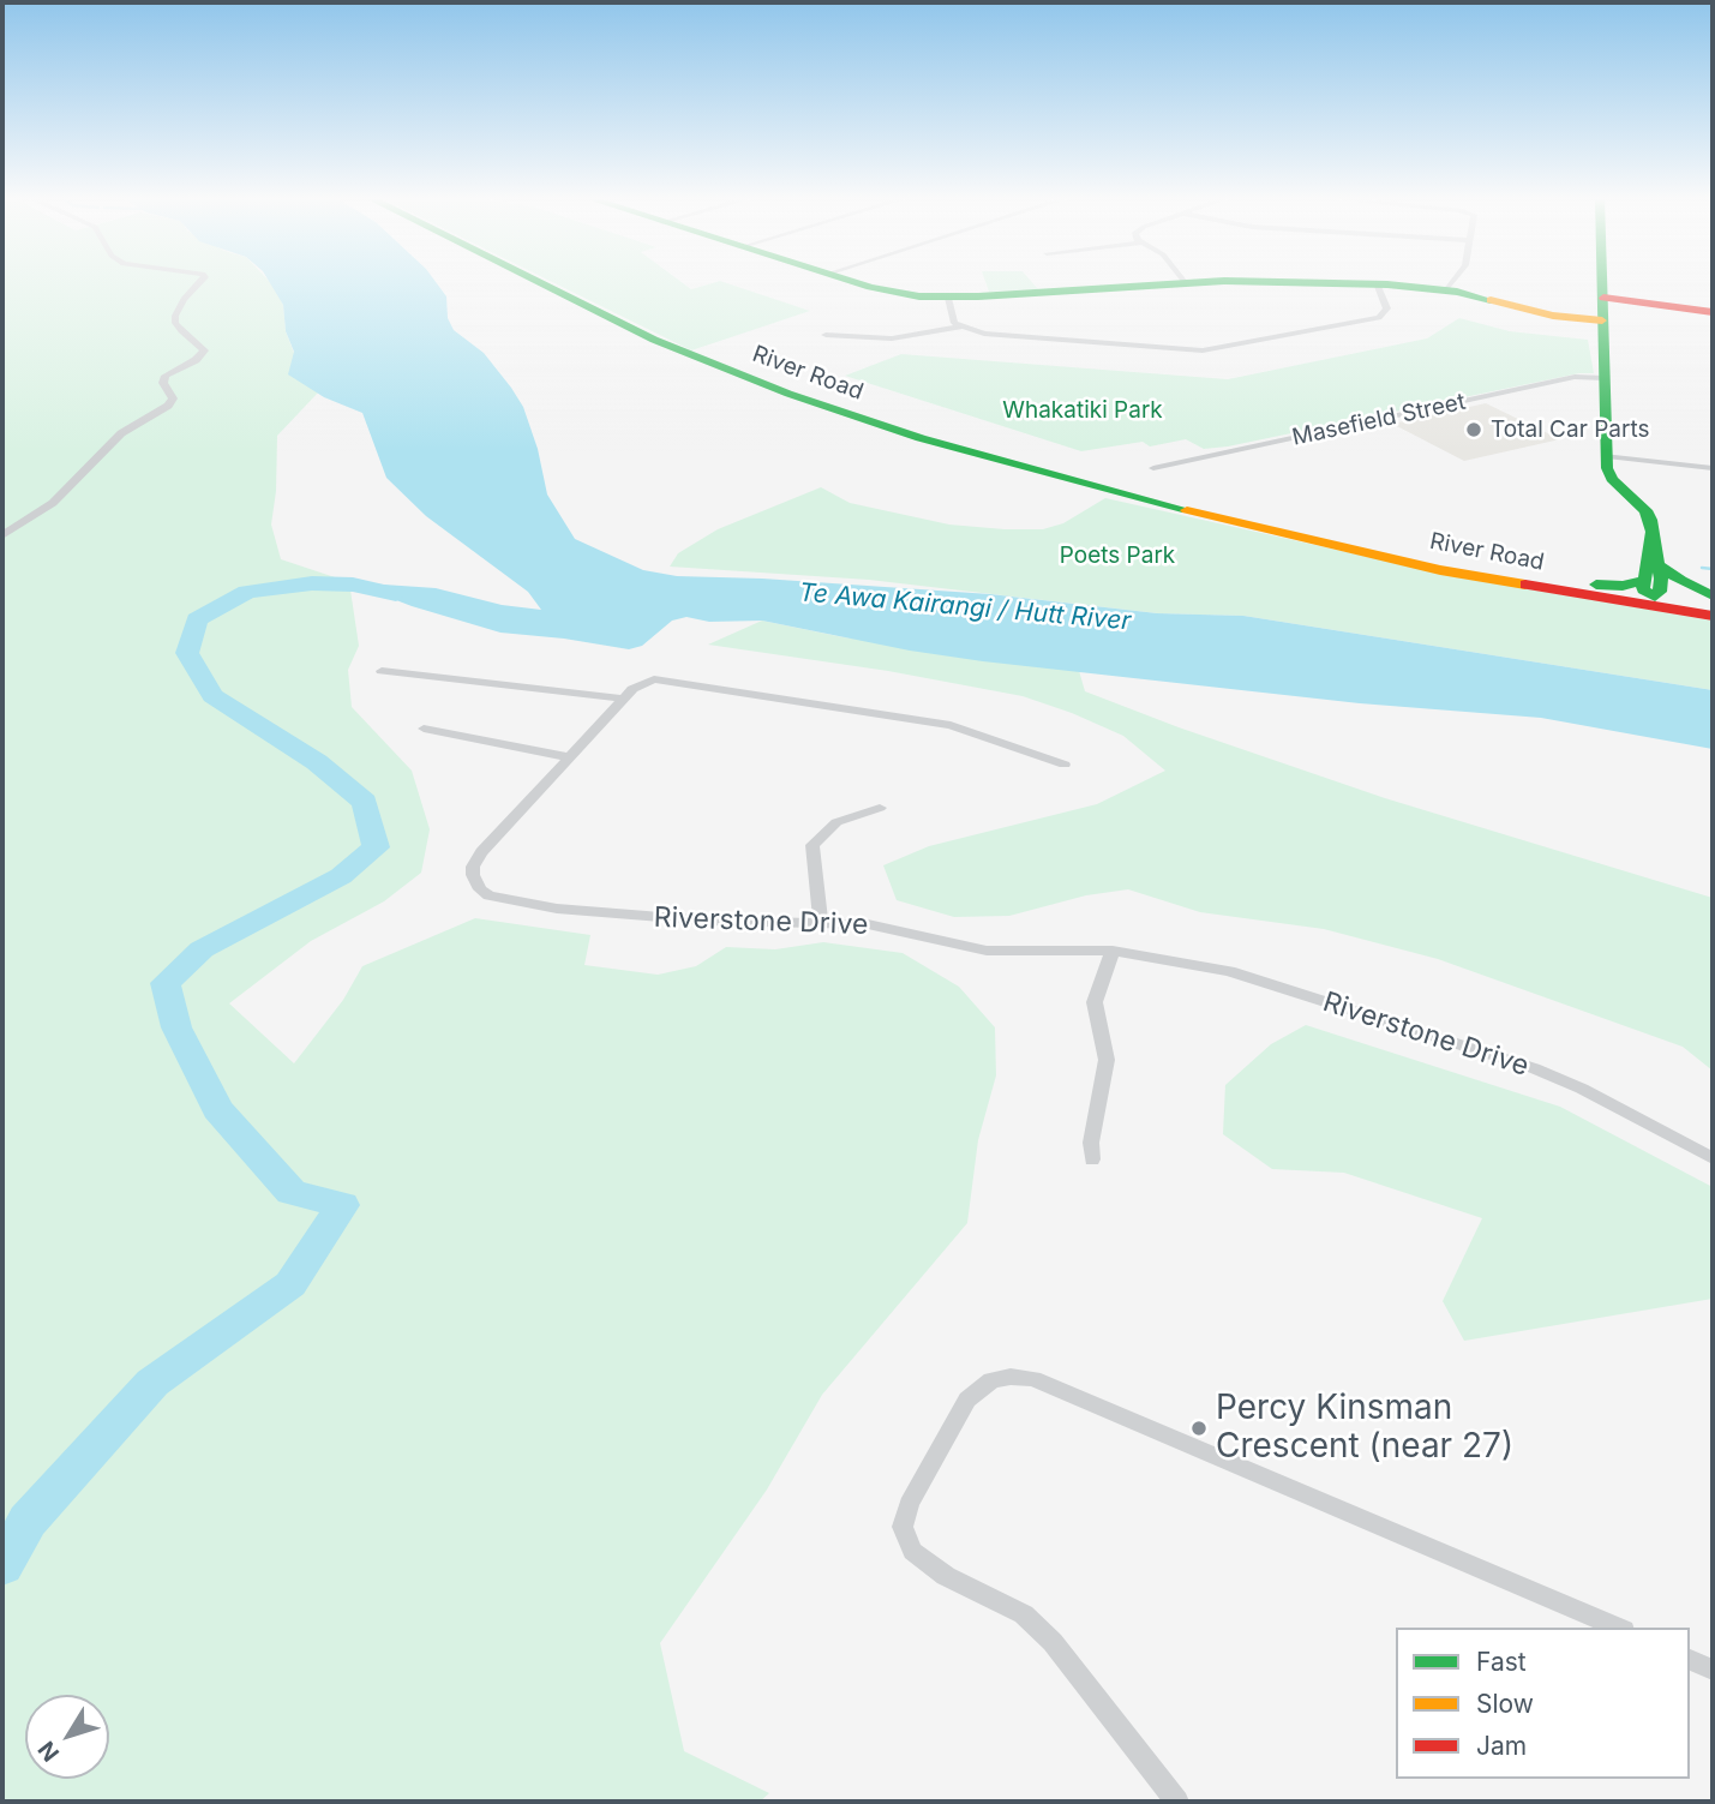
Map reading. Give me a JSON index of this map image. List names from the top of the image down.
{
  "streets": {
    "main road": ["River Road"],
    "street": ["Masefield Street", "Riverstone Drive"]
  },
  "water": ["Te Awa Kairangi / Hutt River"],
  "parks": ["Whakatiki Park", "Poets Park"],
  "places": ["Total Car Parts", "Percy Kinsman Crescent (near 27)"],
  "legend": ["Fast", "Slow", "Jam"],
  "north": "bottom left"
}
